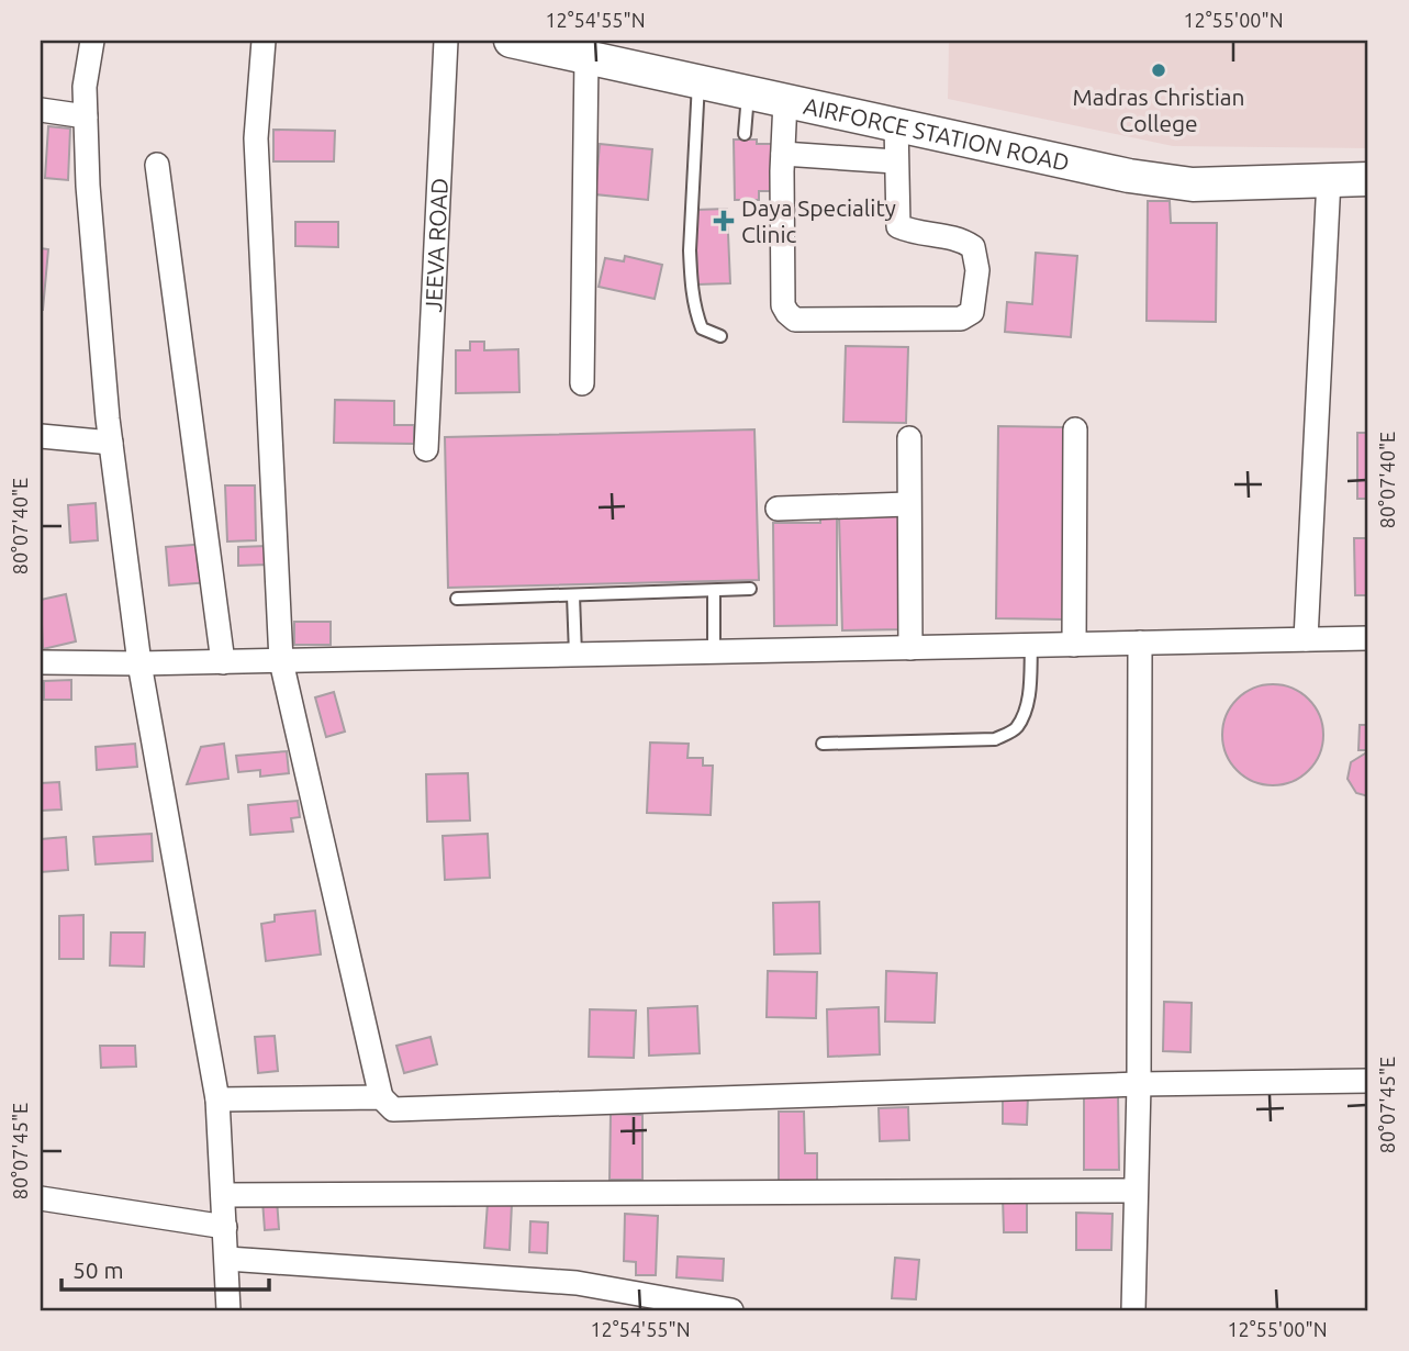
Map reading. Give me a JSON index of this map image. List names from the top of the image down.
{
  "streets": {
    "street": ["AIRFORCE STATION ROAD", "JEEVA ROAD"]
  },
  "places": {
    "other": ["Madras Christian College"],
    "health": ["Daya Speciality Clinic"]
  },
  "scale_bar": "50 m",
  "coordinates": [
    "12°54'55\"N",
    "12°55'00\"N",
    "80°07'40\"E",
    "80°07'45\"E"
  ]
}
